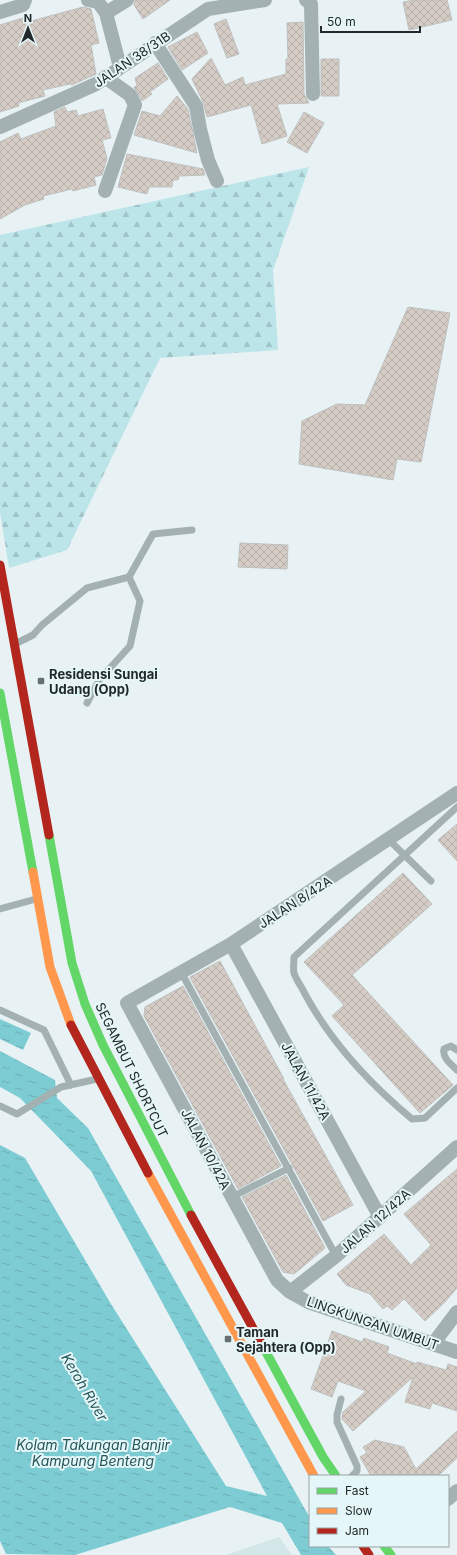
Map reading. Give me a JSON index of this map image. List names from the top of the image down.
{
  "streets": {
    "main road": ["SEGAMBUT SHORTCUT"],
    "street": [
      "JALAN 38/31B",
      "JALAN 8/42A",
      "JALAN 11/42A",
      "JALAN 10/42A",
      "JALAN 12/42A",
      "LINGKUNGAN UMBUT"
    ]
  },
  "crossings": [
    ["JALAN 8/42A", "JALAN 11/42A"],
    ["JALAN 8/42A", "JALAN 10/42A"],
    ["JALAN 11/42A", "JALAN 12/42A"],
    ["JALAN 10/42A", "JALAN 12/42A"],
    ["JALAN 10/42A", "LINGKUNGAN UMBUT"],
    ["JALAN 12/42A", "LINGKUNGAN UMBUT"]
  ],
  "water": ["Keroh River", "Kolam Takungan Banjir Kampung Benteng"],
  "places": {
    "transit": ["Residensi Sungai Udang (Opp)", "Taman Sejahtera (Opp)"]
  },
  "legend": ["Fast", "Slow", "Jam"],
  "scale_bar": "50 m",
  "north": "top"
}
